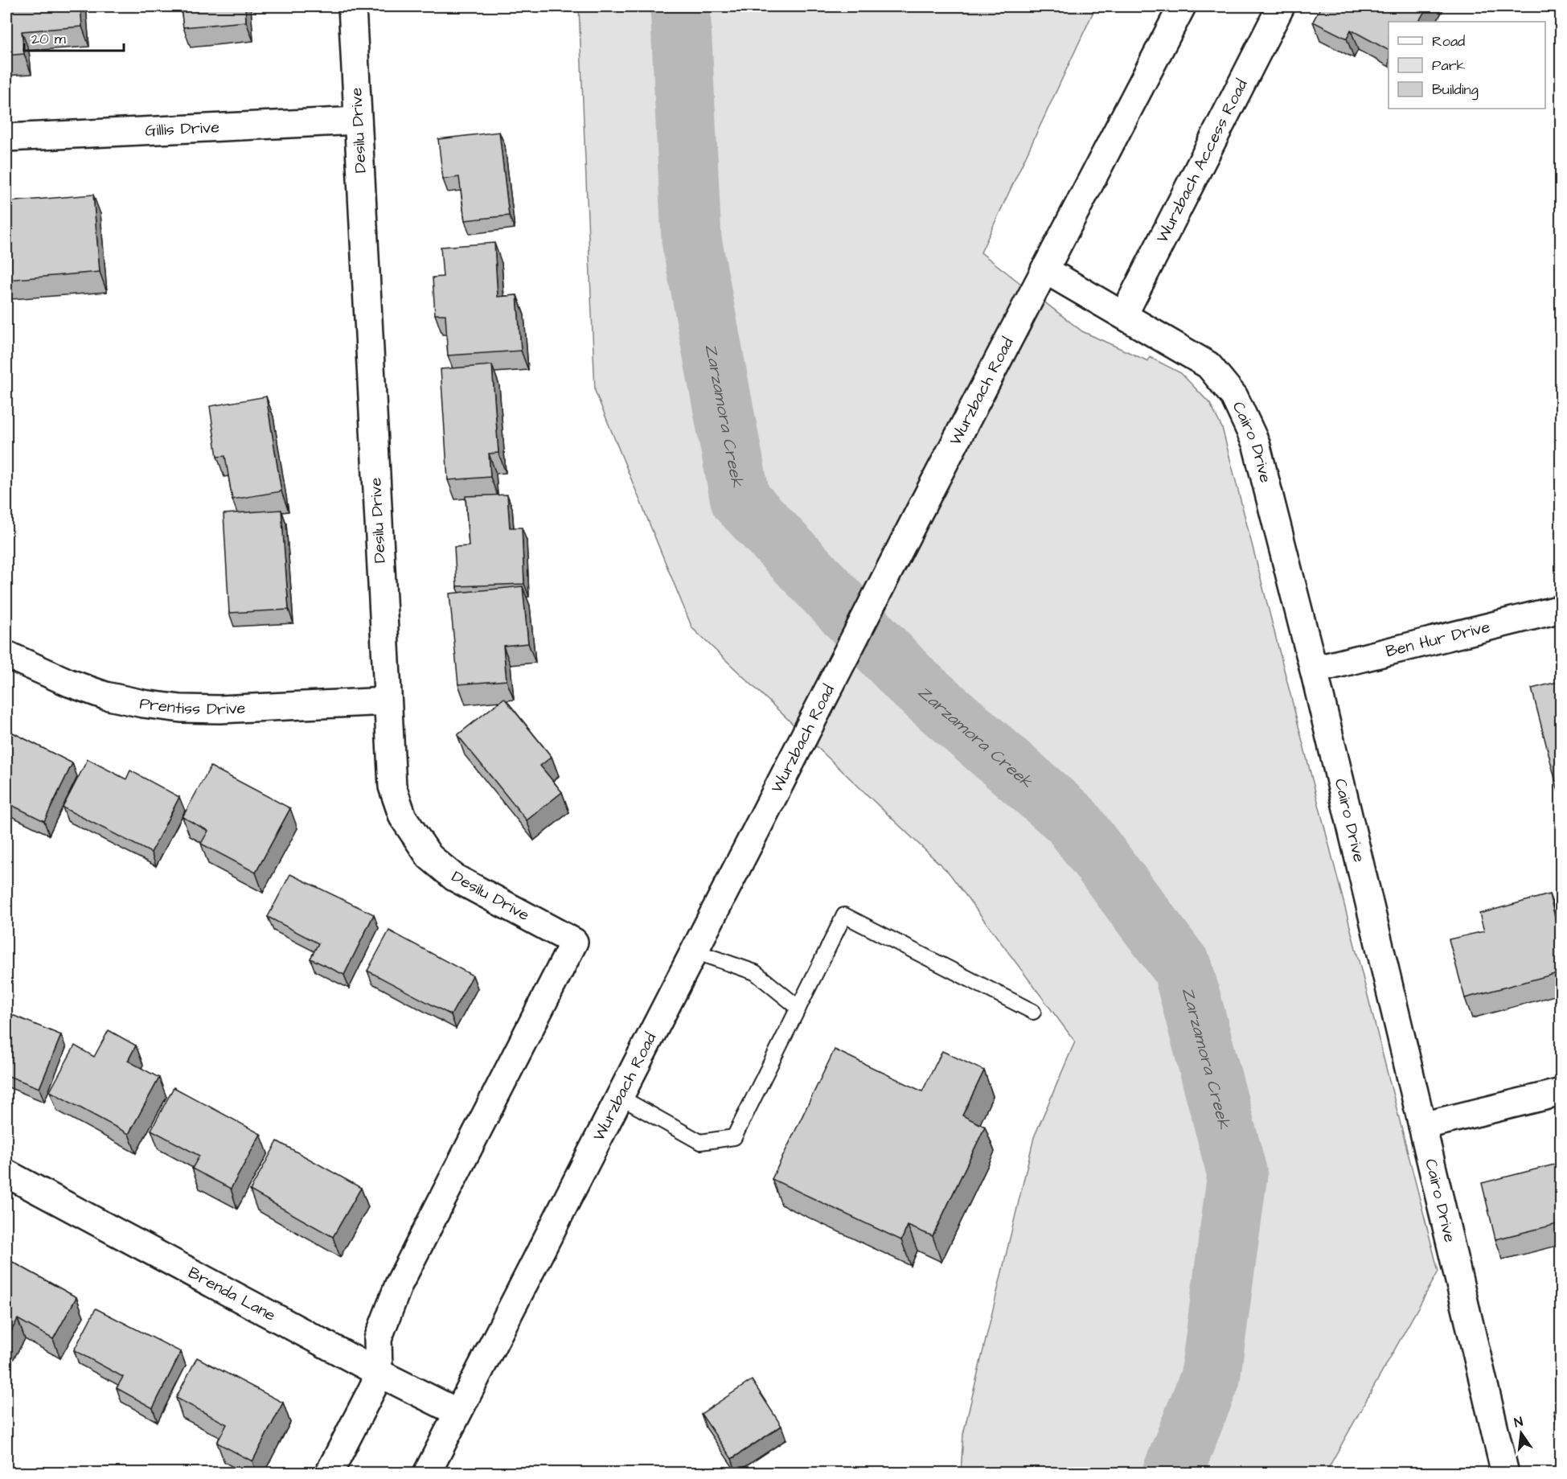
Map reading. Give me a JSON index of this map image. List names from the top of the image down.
{
  "streets": {
    "street": [
      "Gillis Drive",
      "Desilu Drive",
      "Wurzbach Access Road",
      "Wurzbach Road",
      "Cairo Drive",
      "Ben Hur Drive",
      "Prentiss Drive",
      "Brenda Lane"
    ]
  },
  "crossings": [
    ["Gillis Drive", "Desilu Drive"],
    ["Desilu Drive", "Prentiss Drive"],
    ["Desilu Drive", "Brenda Lane"],
    ["Wurzbach Access Road", "Cairo Drive"],
    ["Wurzbach Road", "Cairo Drive"],
    ["Wurzbach Road", "Brenda Lane"],
    ["Cairo Drive", "Ben Hur Drive"]
  ],
  "water": ["Zarzamora Creek"],
  "legend": ["Road", "Park", "Building"],
  "scale_bar": "20 m",
  "north": "top"
}
